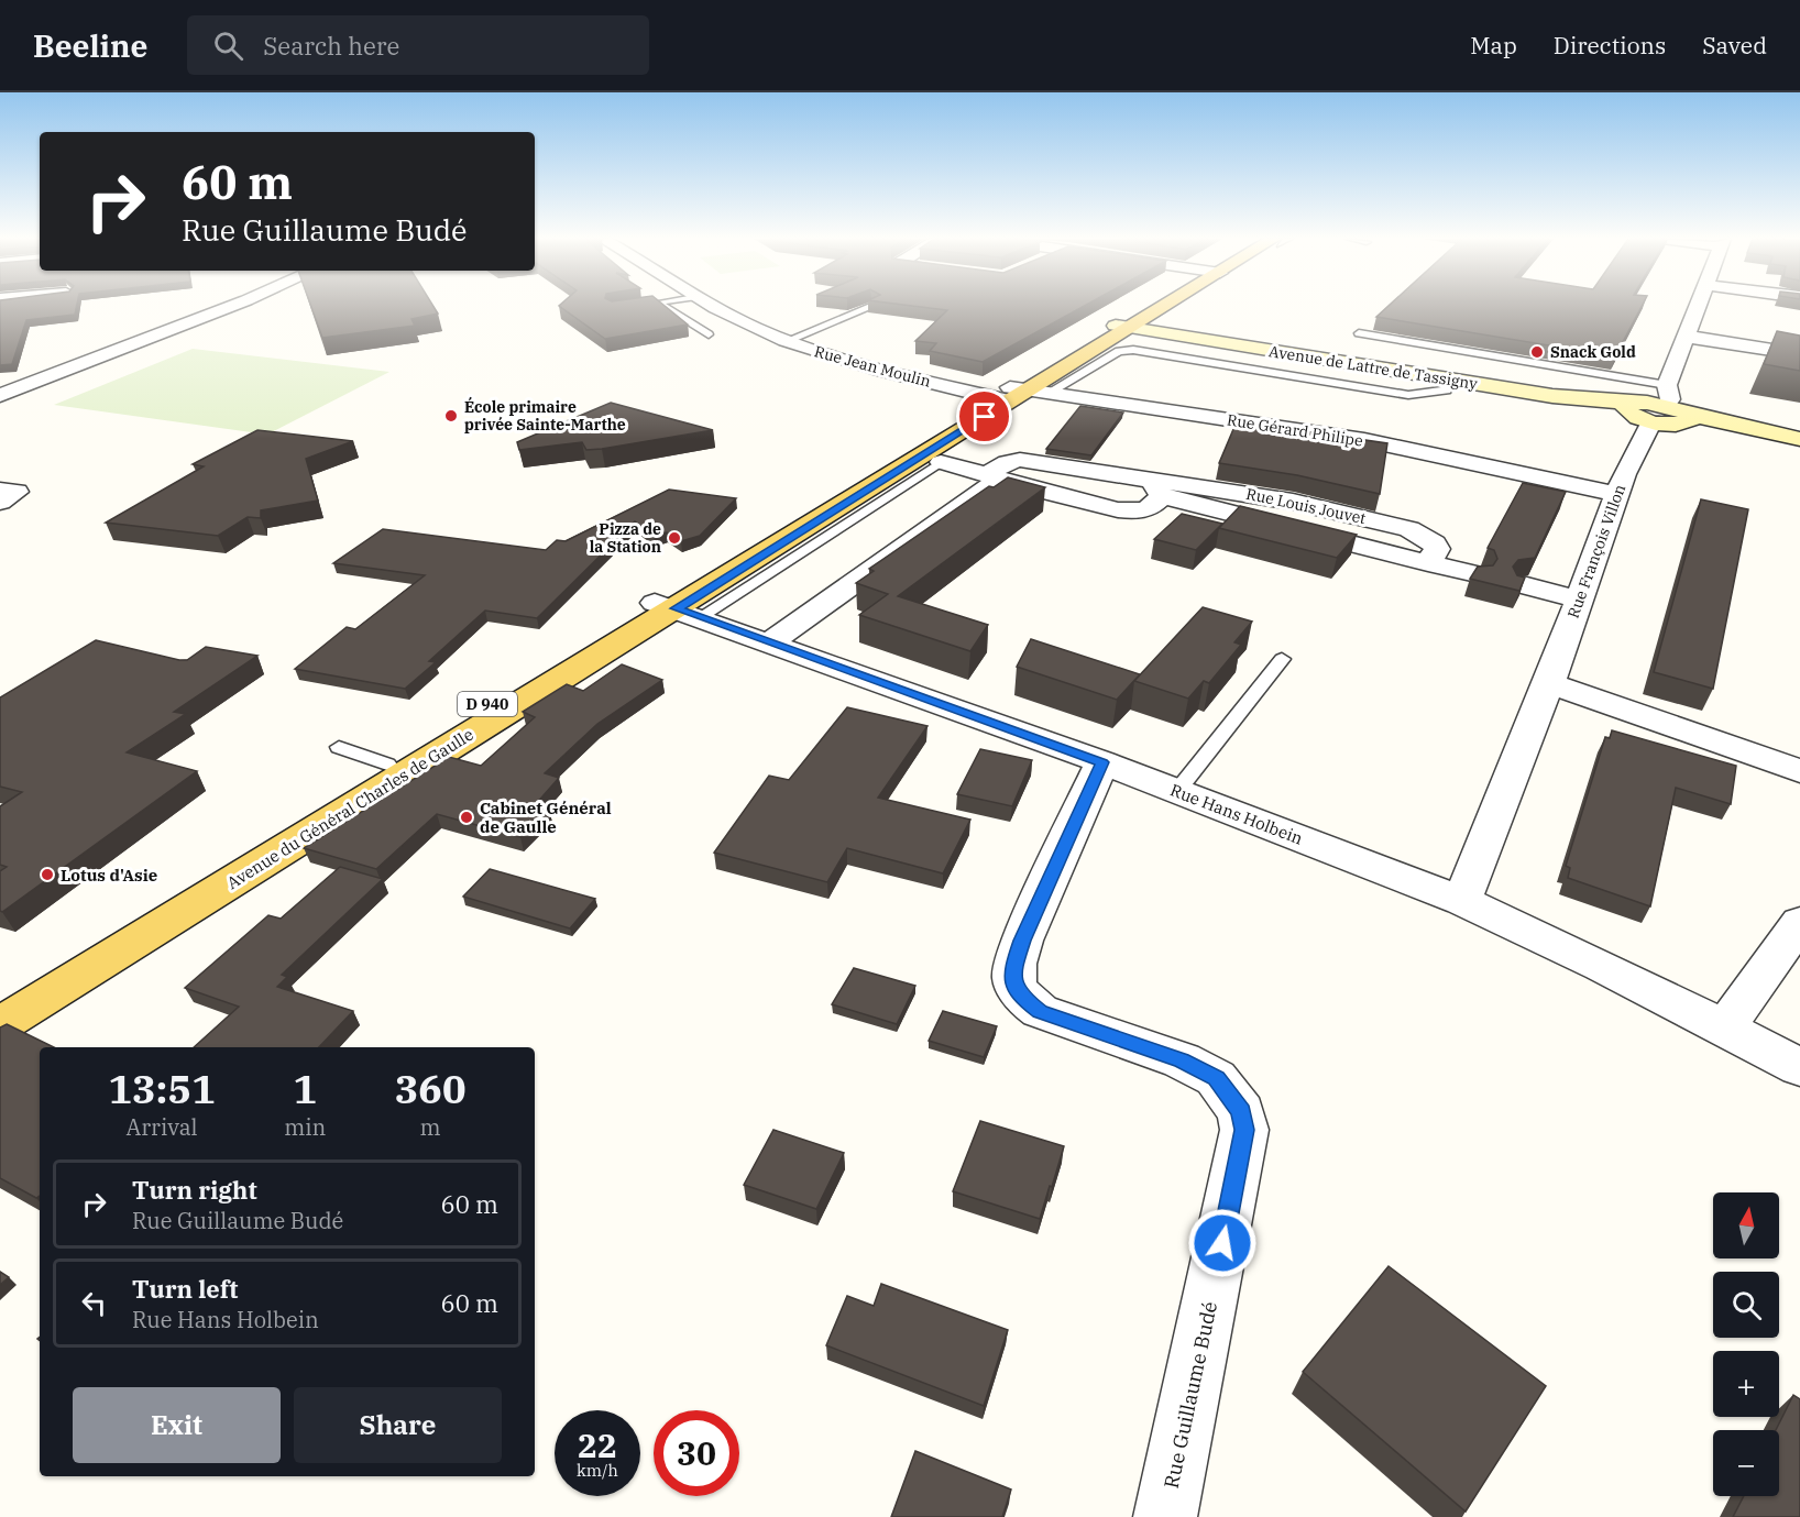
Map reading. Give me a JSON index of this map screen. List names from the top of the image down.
{
  "streets": {
    "main road": ["Avenue de Lattre de Tassigny", "D 940", "Avenue du Général Charles de Gaulle"],
    "street": [
      "Rue Jean Moulin",
      "Rue Gérard Philipe",
      "Rue Louis Jouvet",
      "Rue François Villon",
      "Rue Hans Holbein",
      "Rue Guillaume Budé"
    ]
  },
  "crossings": [
    ["Rue Jean Moulin", "Rue Gérard Philipe"],
    ["Rue Jean Moulin", "Avenue du Général Charles de Gaulle"],
    ["Avenue de Lattre de Tassigny", "Rue François Villon"],
    ["Avenue de Lattre de Tassigny", "Avenue du Général Charles de Gaulle"],
    ["Rue Gérard Philipe", "Rue François Villon"],
    ["Rue Gérard Philipe", "Avenue du Général Charles de Gaulle"],
    ["Rue Louis Jouvet", "Rue Hans Holbein"],
    ["Rue François Villon", "Rue Hans Holbein"],
    ["Avenue du Général Charles de Gaulle", "Rue Hans Holbein"],
    ["Rue Hans Holbein", "Rue Guillaume Budé"]
  ],
  "places": [
    "Snack Gold",
    "École primaire privée Sainte-Marthe",
    "Pizza de la Station",
    "Cabinet Général de Gaulle",
    "Lotus d'Asie"
  ],
  "north": "top",
  "page": {
    "header": "Beeline",
    "search": "Search here",
    "nav": ["Map", "Directions", "Saved"],
    "turn": ["60 m", "Rue Guillaume Budé"],
    "eta": [
      "13:51",
      "Arrival",
      "1",
      "min",
      "360",
      "m"
    ],
    "list": [
      {
        "name": "Turn right",
        "note": "Rue Guillaume Budé",
        "value": "60 m"
      },
      {
        "name": "Turn left",
        "note": "Rue Hans Holbein",
        "value": "60 m"
      }
    ],
    "map_buttons": ["+", "−"],
    "buttons": ["Exit", "Share"],
    "speed": "22 km/h",
    "limit": "30"
  }
}
